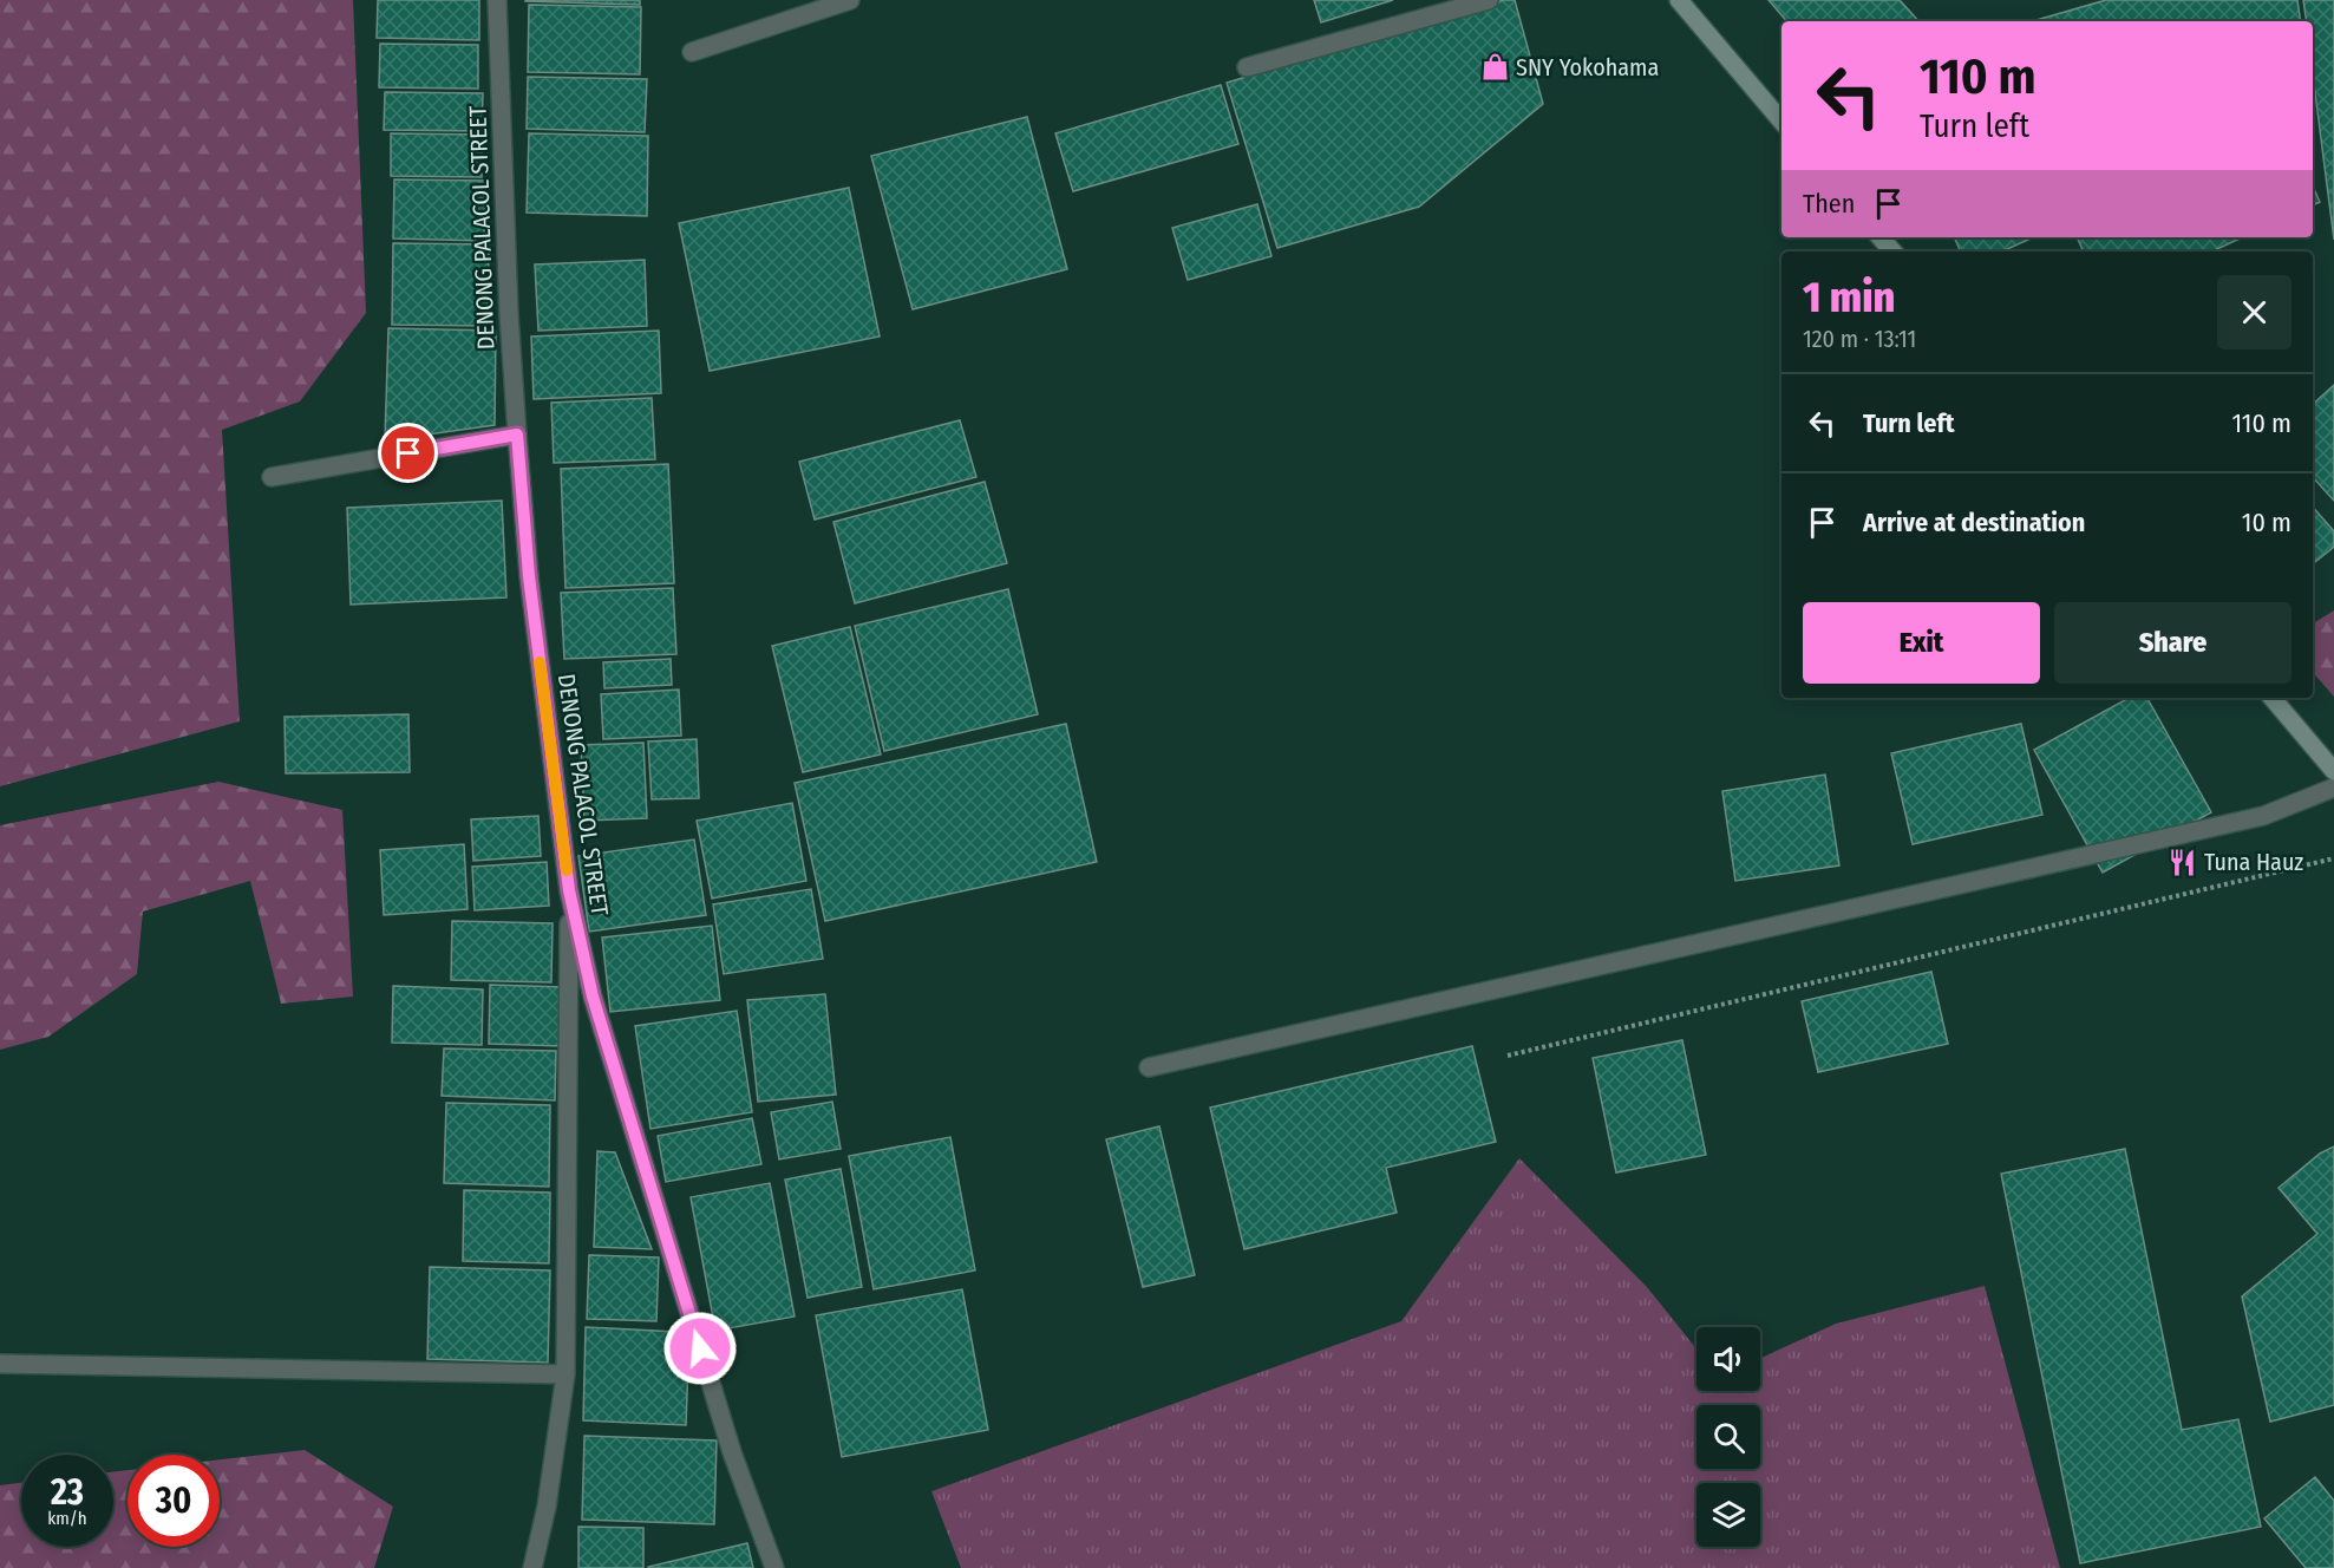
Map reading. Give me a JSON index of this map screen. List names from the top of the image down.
{
  "streets": {
    "street": ["DENONG PALACOL STREET"]
  },
  "places": {
    "shop": ["SNY Yokohama"],
    "restaurant": ["Tuna Hauz"]
  },
  "page": {
    "turn": ["110 m", "Turn left"],
    "then": "Then",
    "heading": ["1 min", "120 m · 13:11"],
    "list": [
      {
        "name": "Turn left",
        "value": "110 m"
      },
      {
        "name": "Arrive at destination",
        "value": "10 m"
      }
    ],
    "buttons": ["Exit", "Share"],
    "speed": "23 km/h",
    "limit": "30"
  }
}
